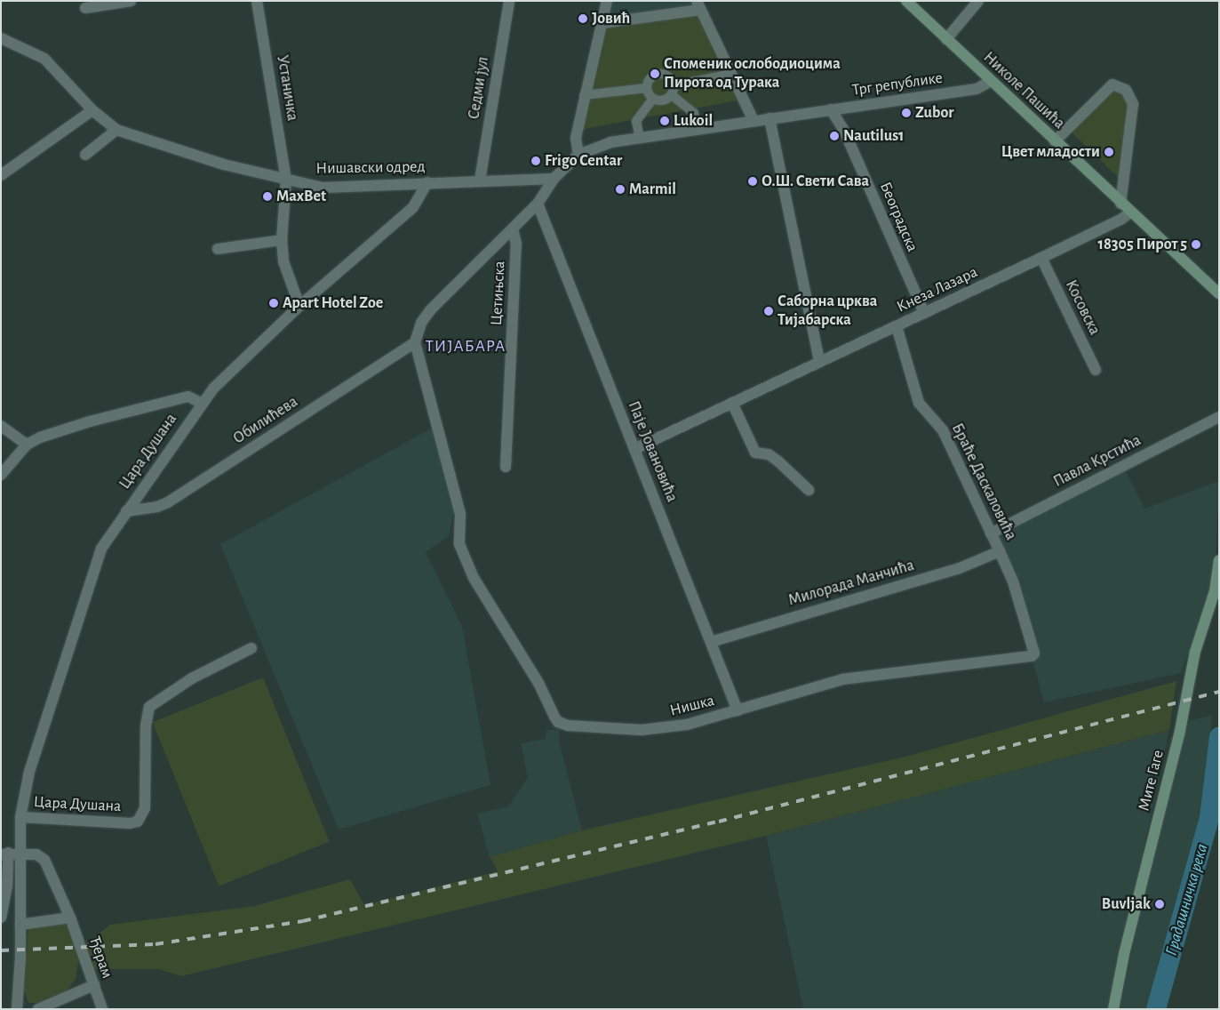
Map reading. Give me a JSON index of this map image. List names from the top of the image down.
{
  "streets": {
    "main road": ["Николе Пашића", "Мите Гаге"],
    "street": [
      "Трг републике",
      "Устаничка",
      "Седми јул",
      "Нишавски одред",
      "Београдска",
      "Кнеза Лазара",
      "Цетињска",
      "Косовска",
      "Обилићева",
      "Цара Душана",
      "Паје Јовановића",
      "Павла Крстића",
      "Браће Даскаловића",
      "Милорада Манчића",
      "Нишка",
      "Ђерам"
    ]
  },
  "crossings": [
    ["Трг републике", "Николе Пашића"],
    ["Трг републике", "Нишавски одред"],
    ["Трг републике", "Београдска"],
    ["Трг републике", "Паје Јовановића"],
    ["Устаничка", "Нишавски одред"],
    ["Устаничка", "Цара Душана"],
    ["Седми јул", "Нишавски одред"],
    ["Николе Пашића", "Кнеза Лазара"],
    ["Нишавски одред", "Цара Душана"],
    ["Београдска", "Кнеза Лазара"],
    ["Кнеза Лазара", "Косовска"],
    ["Кнеза Лазара", "Паје Јовановића"],
    ["Кнеза Лазара", "Браће Даскаловића"],
    ["Обилићева", "Цара Душана"],
    ["Обилићева", "Нишка"],
    ["Паје Јовановића", "Милорада Манчића"],
    ["Паје Јовановића", "Нишка"],
    ["Павла Крстића", "Браће Даскаловића"],
    ["Браће Даскаловића", "Милорада Манчића"],
    ["Браће Даскаловића", "Нишка"]
  ],
  "districts": ["ТИЈАБАРА"],
  "water": ["Градашничка река"],
  "places": [
    "Јовић",
    "Споменик ослободиоцима Пирота од Турака",
    "Zubor",
    "Lukoil",
    "Nautilus1",
    "Цвет младости",
    "Frigo Centar",
    "О.Ш. Свети Сава",
    "Marmil",
    "MaxBet",
    "18305 Пирот 5",
    "Apart Hotel Zoe",
    "Саборна црква Тијабарска",
    "Buvljak"
  ]
}
